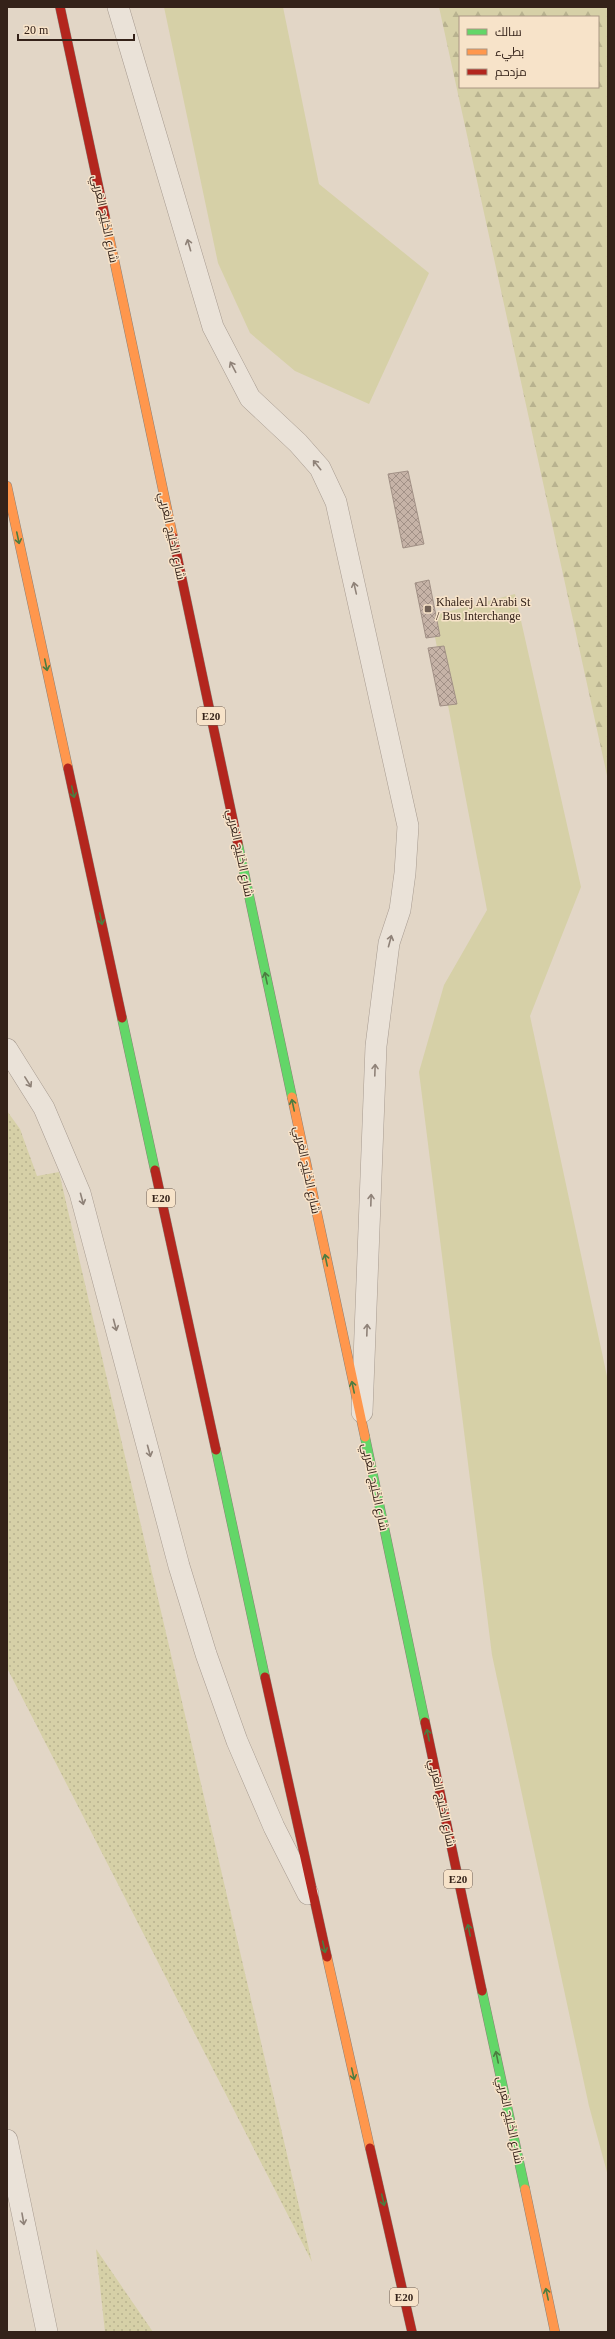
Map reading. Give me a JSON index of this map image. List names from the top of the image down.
{
  "streets": {
    "highway": ["شارع الخَلِيج العَربِي", "E20"]
  },
  "one_way": ["شارع الخَلِيج العَربِي"],
  "places": {
    "transit": ["Khaleej Al Arabi St / Bus Interchange"]
  },
  "legend": ["سالك", "بطيء", "مزدحم"],
  "scale_bar": "20 m"
}
